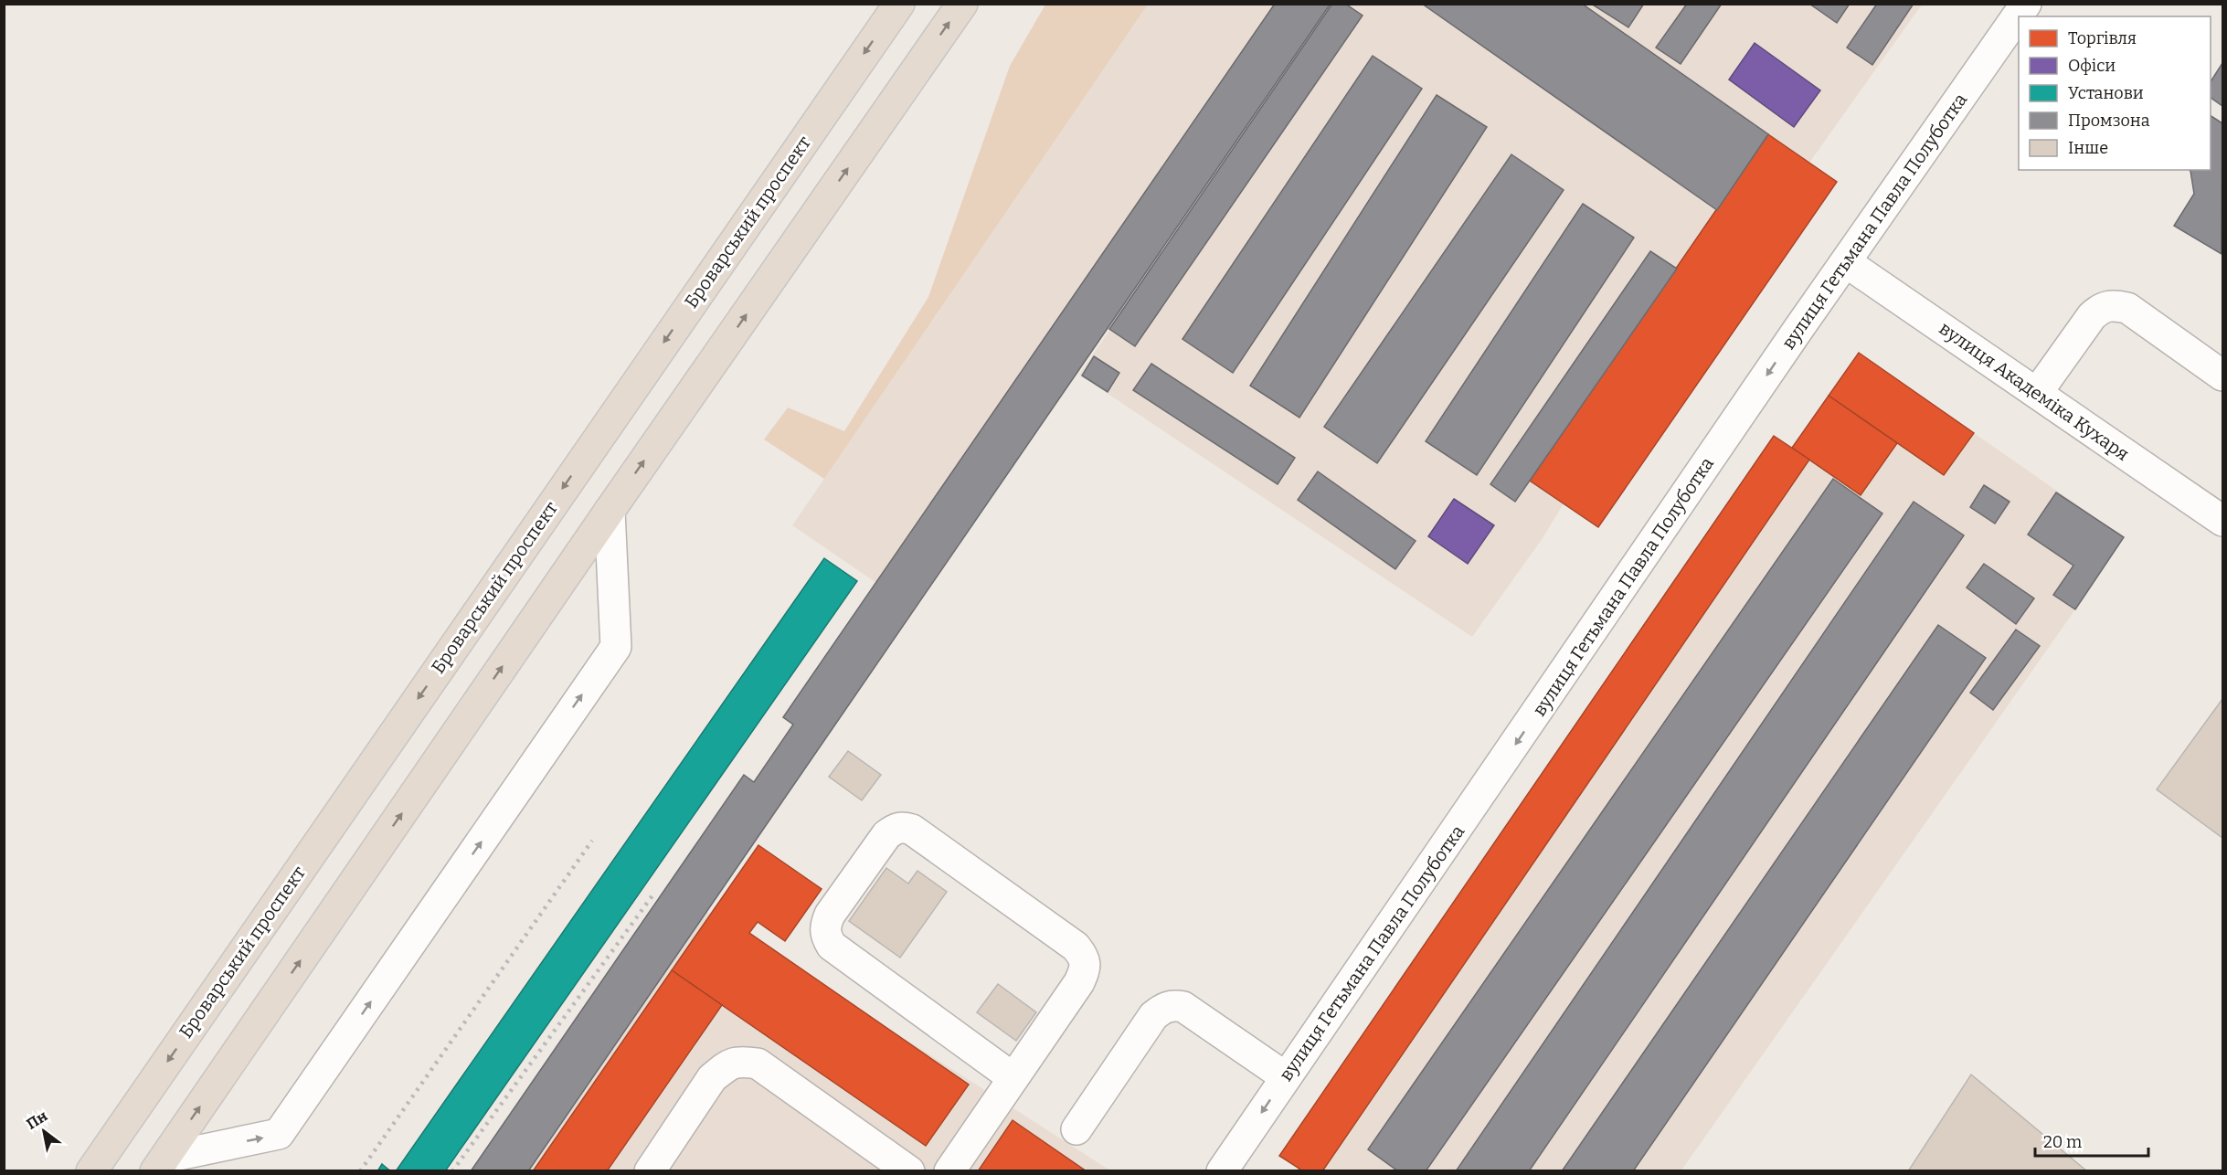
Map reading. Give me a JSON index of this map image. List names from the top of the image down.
{
  "streets": {
    "highway": ["Броварський проспект"],
    "street": ["вулиця Гетьмана Павла Полуботка", "вулиця Академіка Кухаря"]
  },
  "crossings": [
    ["вулиця Гетьмана Павла Полуботка", "вулиця Академіка Кухаря"]
  ],
  "one_way": ["вулиця Гетьмана Павла Полуботка"],
  "legend": [
    "Торгівля",
    "Офіси",
    "Установи",
    "Промзона",
    "Інше"
  ],
  "scale_bar": "20 m",
  "north": "top left"
}
